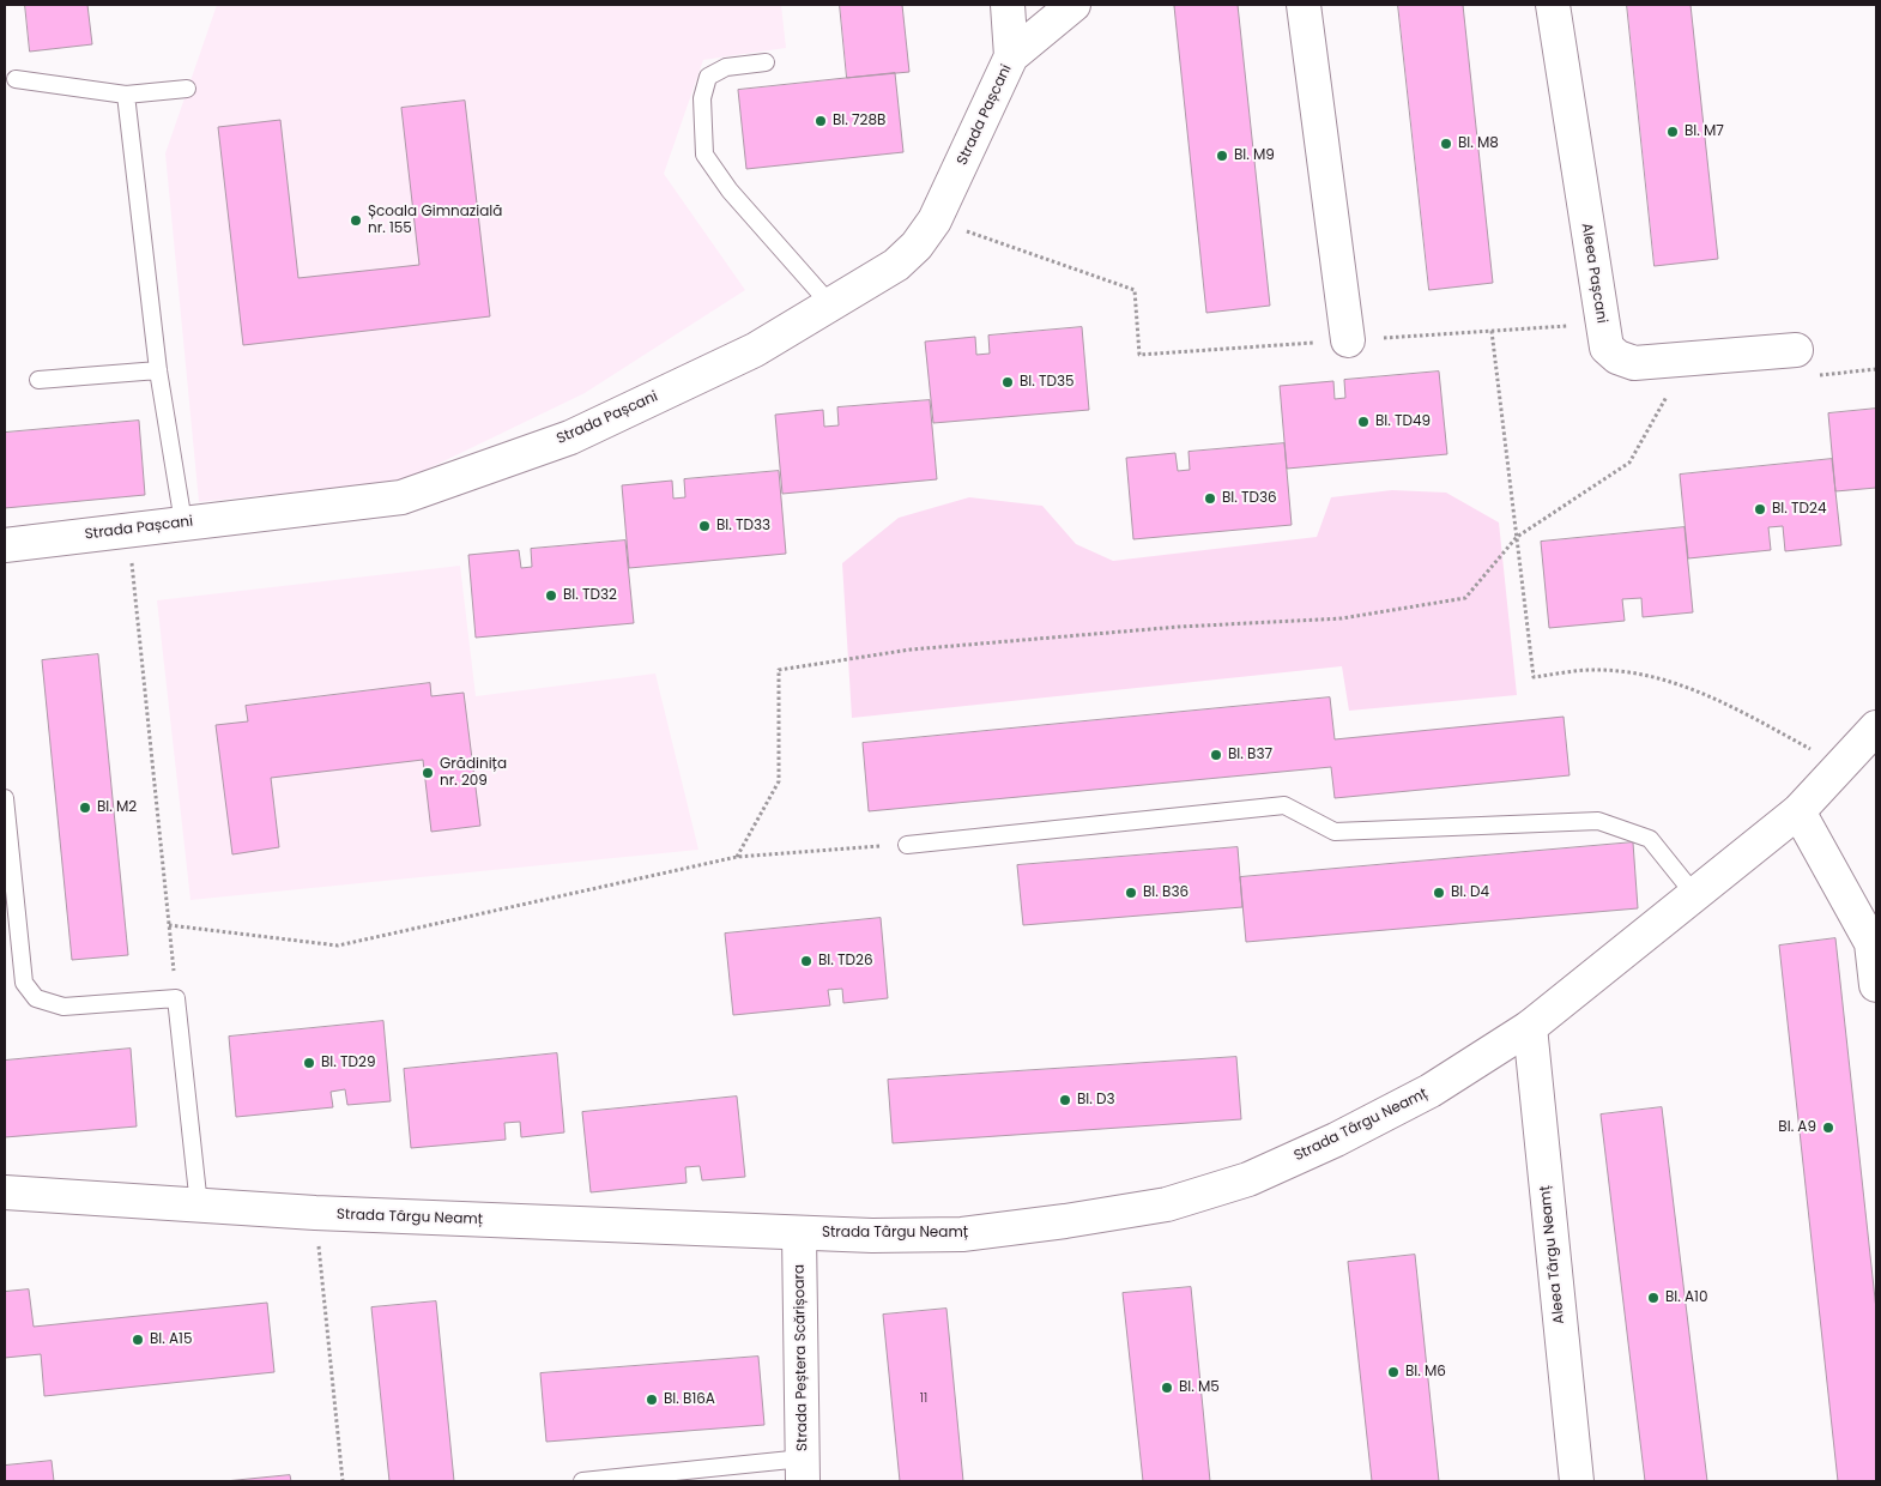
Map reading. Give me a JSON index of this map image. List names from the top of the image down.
{
  "streets": {
    "street": [
      "Strada Pașcani",
      "Aleea Pașcani",
      "Strada Târgu Neamț",
      "Aleea Târgu Neamț",
      "Strada Peștera Scărișoara"
    ]
  },
  "crossings": [
    ["Strada Târgu Neamț", "Aleea Târgu Neamț"],
    ["Strada Târgu Neamț", "Strada Peștera Scărișoara"]
  ],
  "places": [
    "Bl. 728B",
    "Bl. M7",
    "Bl. M8",
    "Bl. M9",
    "Școala Gimnazială nr. 155",
    "Bl. TD35",
    "Bl. TD49",
    "Bl. TD36",
    "Bl. TD24",
    "Bl. TD33",
    "Bl. TD32",
    "Bl. B37",
    "Grădinița nr. 209",
    "Bl. M2",
    "Bl. B36",
    "Bl. D4",
    "Bl. TD26",
    "Bl. TD29",
    "Bl. D3",
    "Bl. A9",
    "Bl. A10",
    "Bl. A15",
    "Bl. M6",
    "Bl. M5",
    "Bl. B16A"
  ],
  "house_numbers": ["11"]
}
